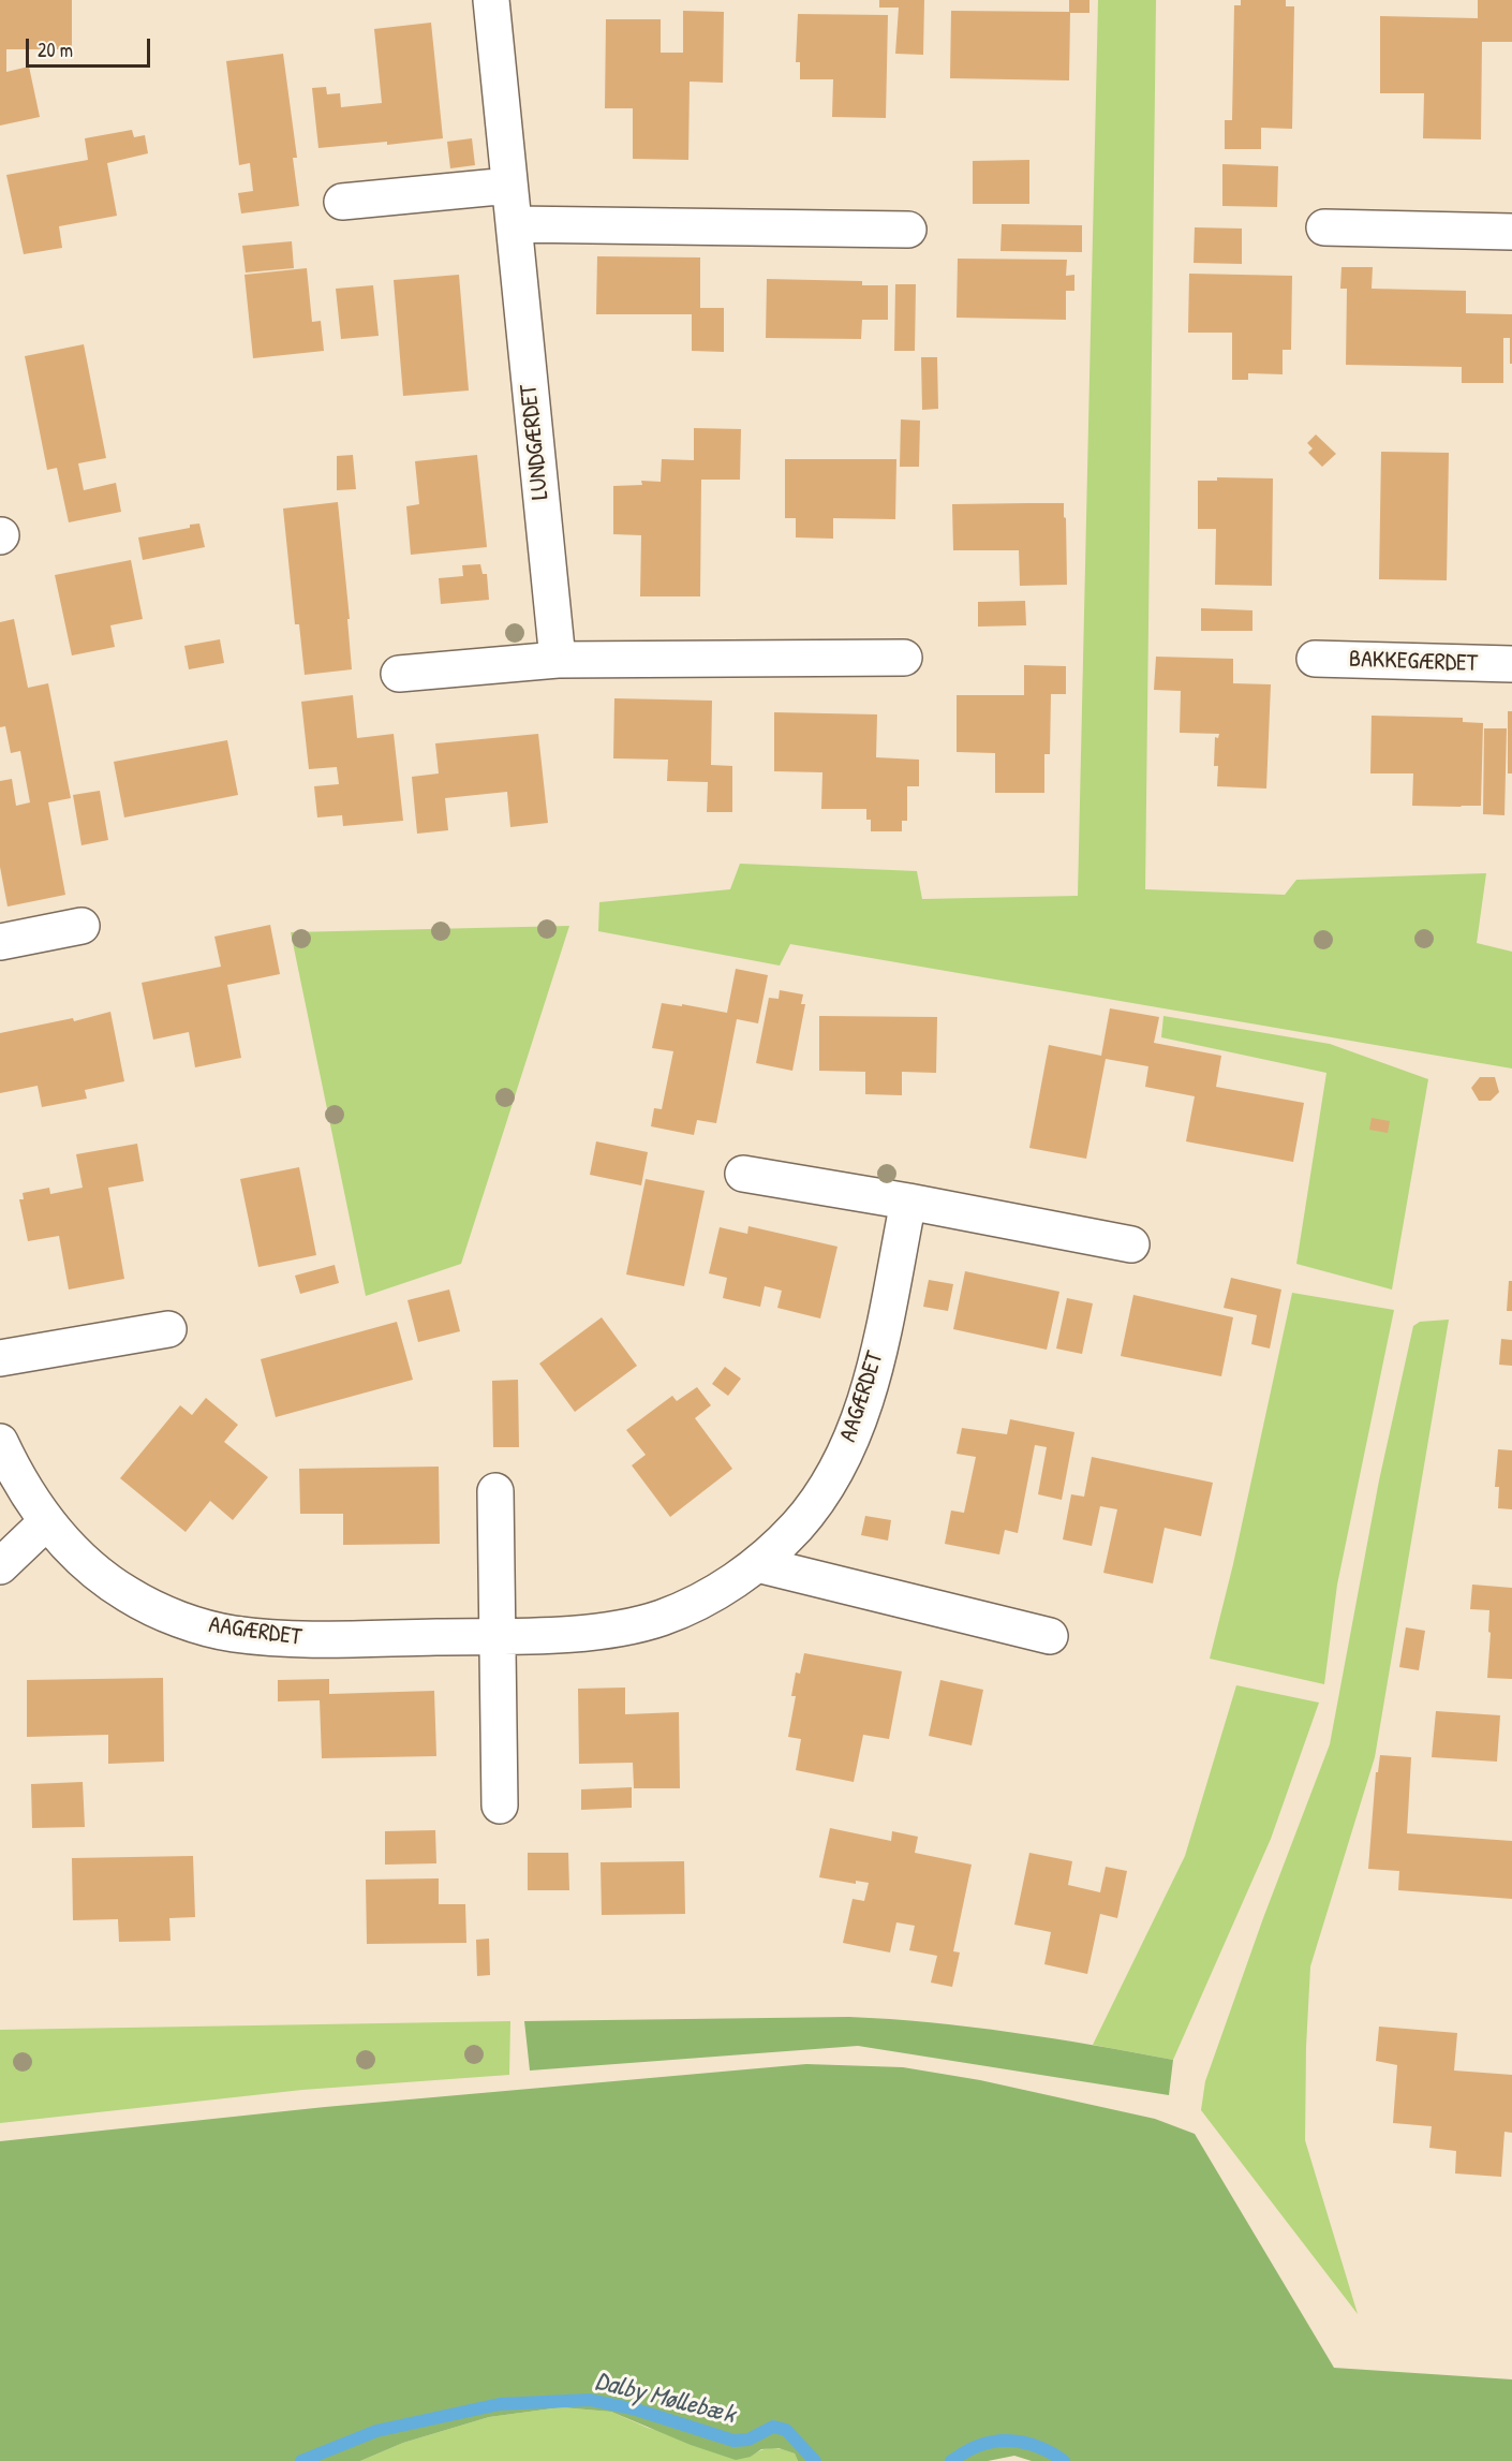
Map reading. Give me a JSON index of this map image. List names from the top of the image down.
{
  "streets": {
    "street": ["LUNDGÆRDET", "BAKKEGÆRDET", "AAGÆRDET"]
  },
  "water": ["Dalby Møllebæk"],
  "scale_bar": "20 m"
}
